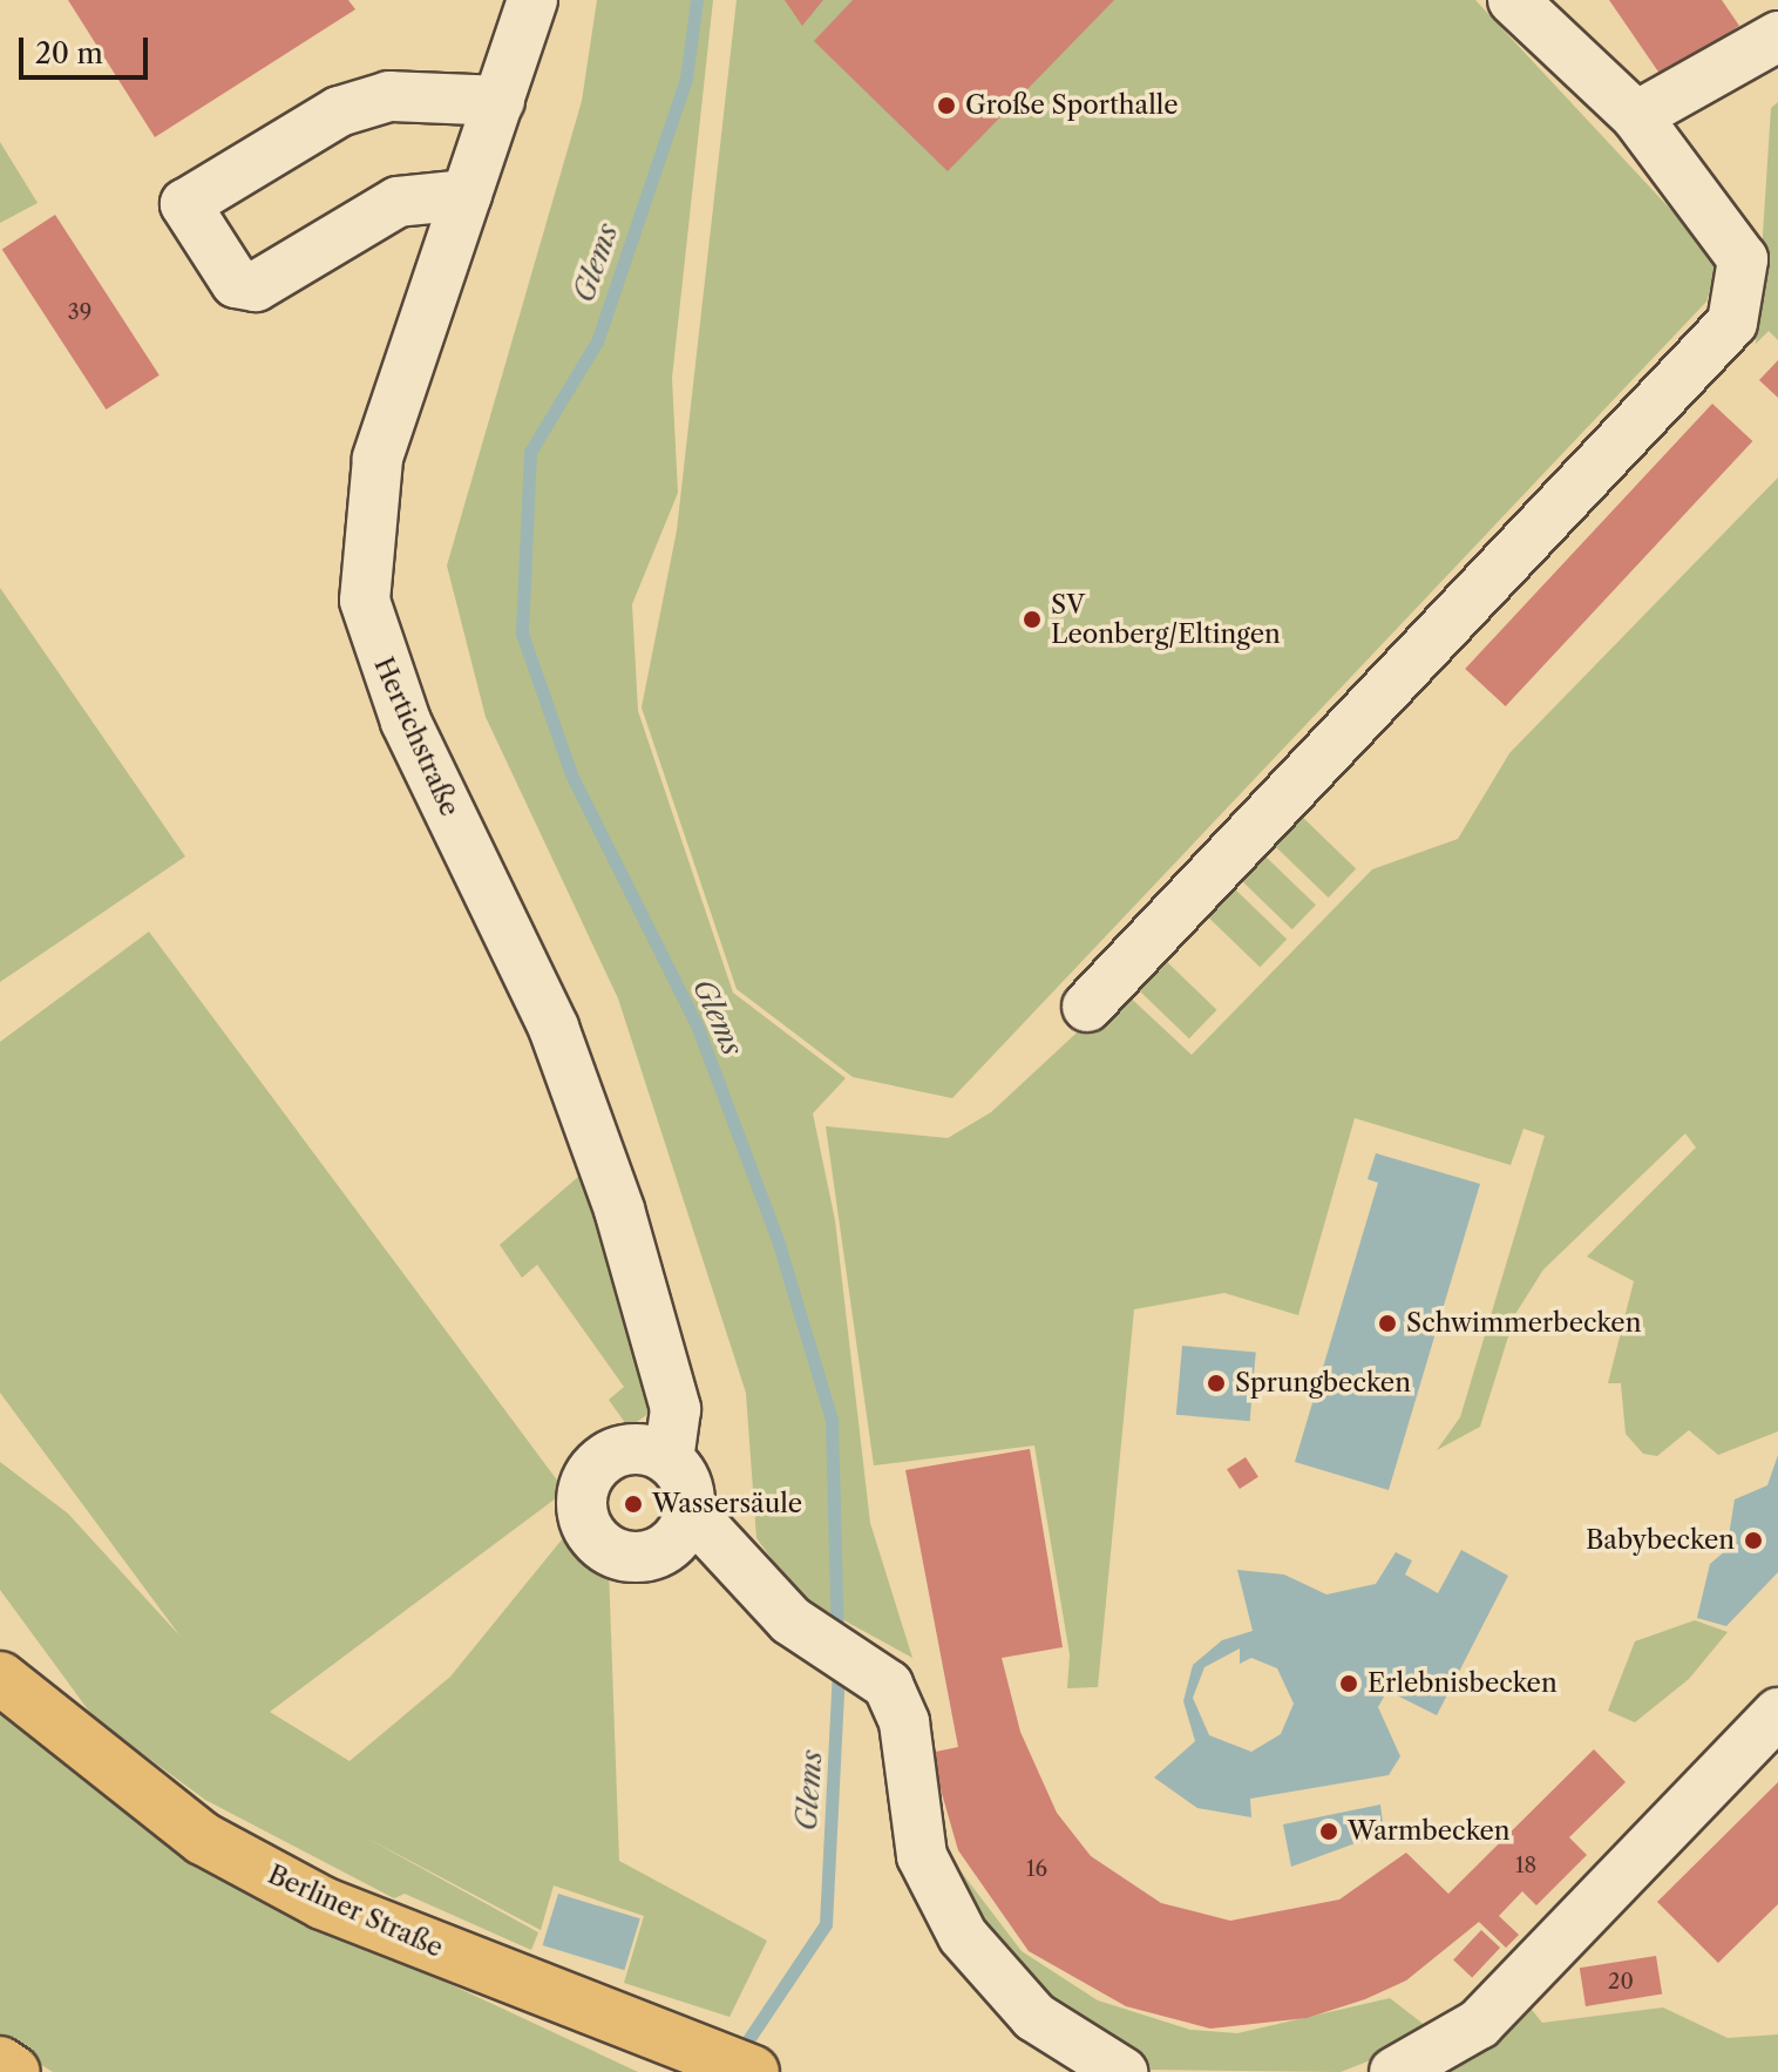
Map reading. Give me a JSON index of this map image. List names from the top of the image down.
{
  "streets": {
    "main road": ["Berliner Straße"],
    "street": ["Hertichstraße"]
  },
  "water": ["Glems"],
  "places": [
    "Große Sporthalle",
    "SV Leonberg/Eltingen",
    "Schwimmerbecken",
    "Sprungbecken",
    "Wassersäule",
    "Babybecken",
    "Erlebnisbecken",
    "Warmbecken"
  ],
  "house_numbers": [
    "39",
    "18",
    "16",
    "20"
  ],
  "scale_bar": "20 m"
}
